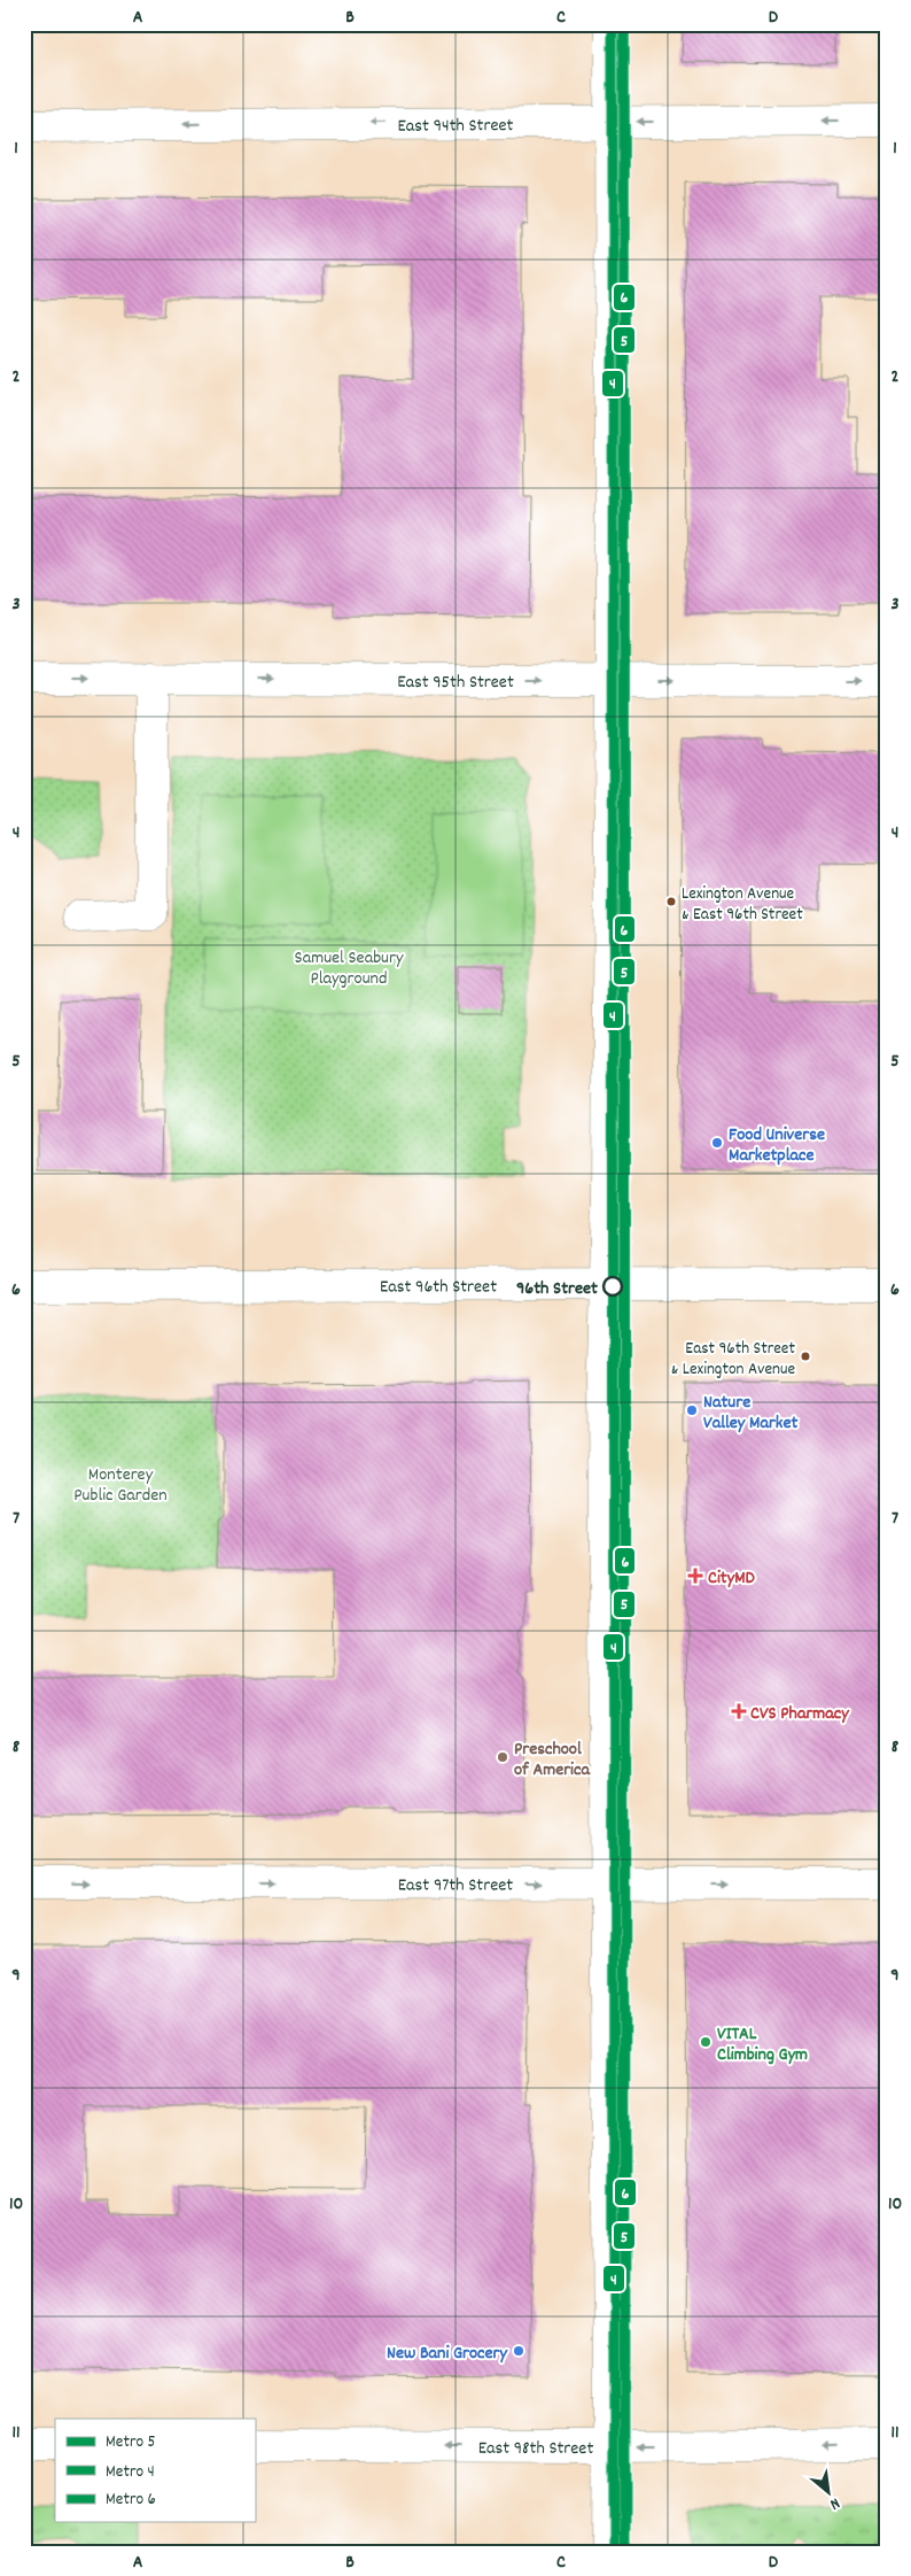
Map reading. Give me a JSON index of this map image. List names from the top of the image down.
{
  "streets": {
    "main road": [
      "East 94th Street",
      "East 95th Street",
      "East 96th Street",
      "East 97th Street",
      "East 98th Street"
    ]
  },
  "one_way": [
    "East 94th Street",
    "East 95th Street",
    "East 97th Street",
    "East 98th Street"
  ],
  "parks": ["Samuel Seabury Playground", "Monterey Public Garden"],
  "places": {
    "other": [
      "Lexington Avenue & East 96th Street",
      "Food Universe Marketplace",
      "96th Street",
      "East 96th Street & Lexington Avenue",
      "Nature Valley Market",
      "Preschool of America",
      "VITAL Climbing Gym",
      "New Bani Grocery"
    ],
    "health": ["CityMD", "CVS Pharmacy"]
  },
  "lines": ["metro line 5", "metro line 4", "metro line 6"],
  "legend": ["Metro 5", "Metro 4", "Metro 6"],
  "north": "bottom right",
  "grid": {
    "columns": [
      "A",
      "B",
      "C",
      "D"
    ],
    "rows": [
      "1",
      "2",
      "3",
      "4",
      "5",
      "6",
      "7",
      "8",
      "9",
      "10",
      "11"
    ]
  }
}
